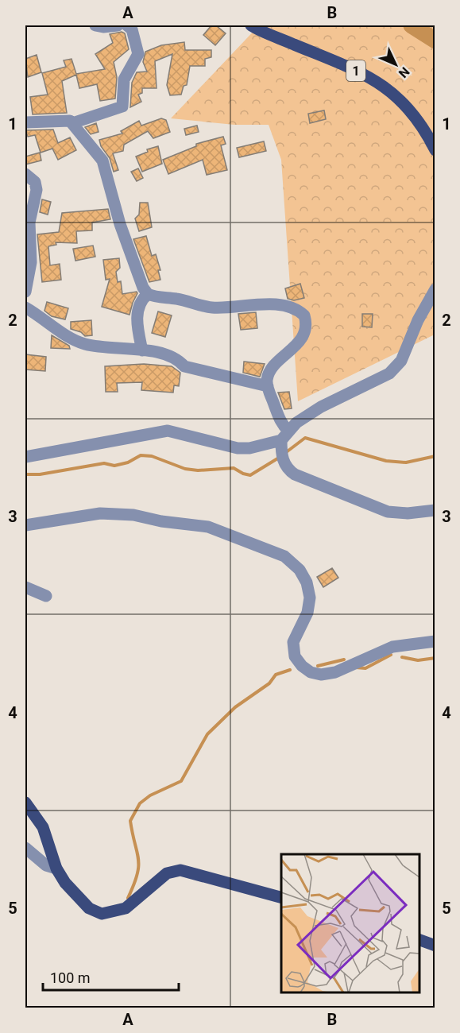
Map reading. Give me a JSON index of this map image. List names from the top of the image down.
{
  "streets": {
    "main road": ["1"]
  },
  "scale_bar": "100 m",
  "north": "bottom right",
  "grid": {
    "columns": ["A", "B"],
    "rows": [
      "1",
      "2",
      "3",
      "4",
      "5"
    ]
  }
}
